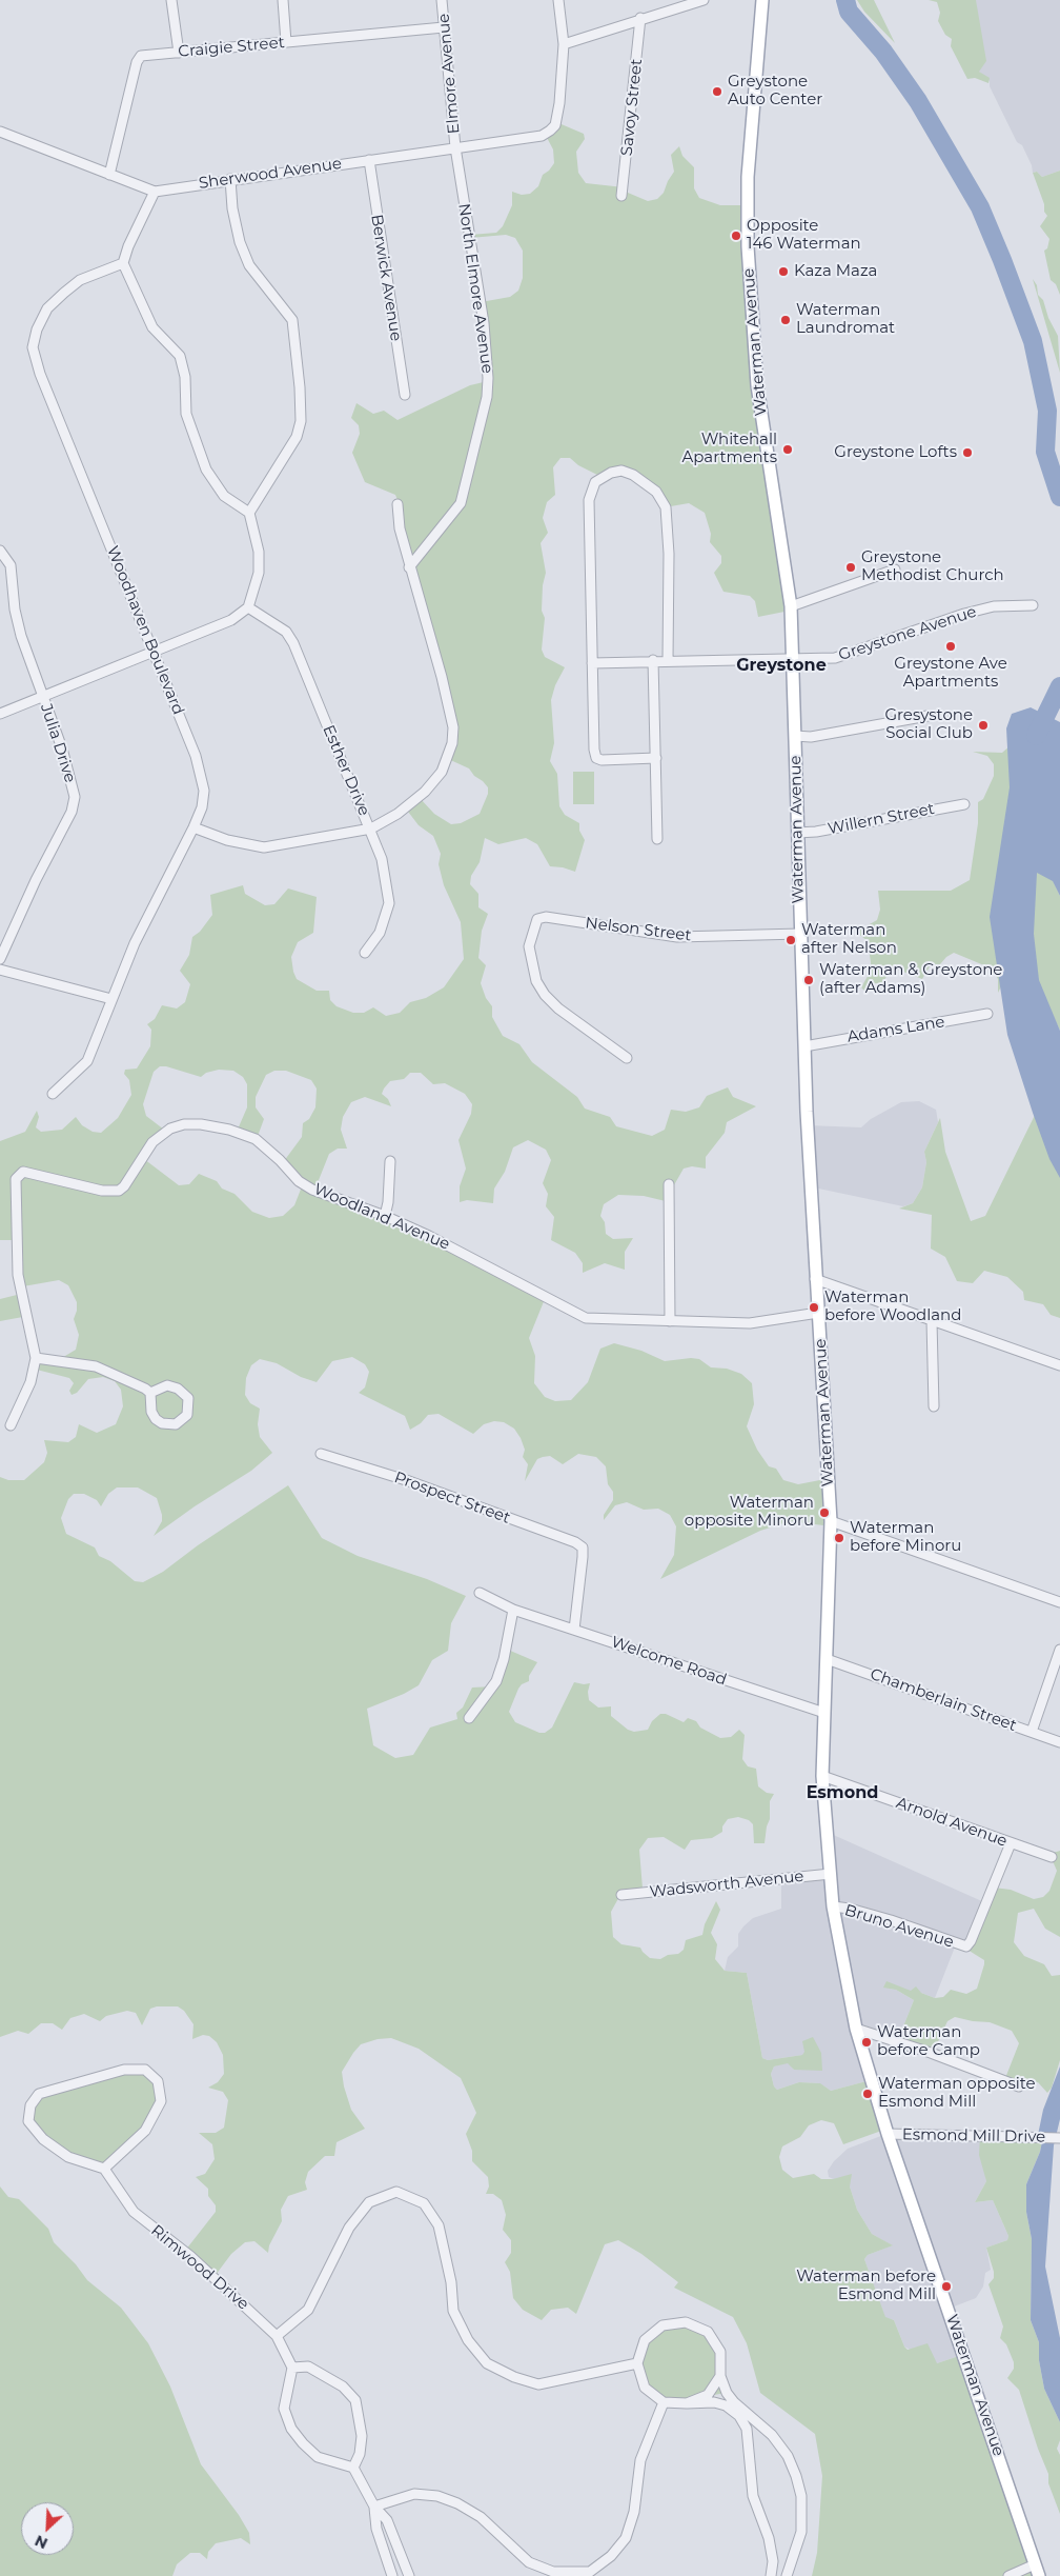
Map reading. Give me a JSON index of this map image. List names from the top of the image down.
{
  "streets": {
    "main road": ["Waterman Avenue"],
    "street": [
      "Craigie Street",
      "Elmore Avenue",
      "Savoy Street",
      "Sherwood Avenue",
      "Berwick Avenue",
      "North Elmore Avenue",
      "Woodhaven Boulevard",
      "Greystone Avenue",
      "Julia Drive",
      "Esther Drive",
      "Willern Street",
      "Nelson Street",
      "Adams Lane",
      "Woodland Avenue",
      "Prospect Street",
      "Welcome Road",
      "Chamberlain Street",
      "Arnold Avenue",
      "Wadsworth Avenue",
      "Bruno Avenue",
      "Esmond Mill Drive",
      "Rimwood Drive"
    ]
  },
  "crossings": [
    ["Craigie Street", "Elmore Avenue"],
    ["Craigie Street", "Sherwood Avenue"],
    ["Elmore Avenue", "Sherwood Avenue"],
    ["Elmore Avenue", "North Elmore Avenue"],
    ["Sherwood Avenue", "Berwick Avenue"],
    ["Sherwood Avenue", "North Elmore Avenue"],
    ["Waterman Avenue", "Greystone Avenue"],
    ["Waterman Avenue", "Willern Street"],
    ["Waterman Avenue", "Nelson Street"],
    ["Waterman Avenue", "Adams Lane"],
    ["Waterman Avenue", "Woodland Avenue"],
    ["Waterman Avenue", "Welcome Road"],
    ["Waterman Avenue", "Chamberlain Street"],
    ["Waterman Avenue", "Arnold Avenue"],
    ["Waterman Avenue", "Wadsworth Avenue"],
    ["Waterman Avenue", "Bruno Avenue"],
    ["Waterman Avenue", "Esmond Mill Drive"],
    ["Prospect Street", "Welcome Road"],
    ["Arnold Avenue", "Bruno Avenue"]
  ],
  "districts": ["Greystone", "Esmond"],
  "places": [
    "Greystone Auto Center",
    "Opposite 146 Waterman",
    "Kaza Maza",
    "Waterman Laundromat",
    "Whitehall Apartments",
    "Greystone Lofts",
    "Greystone Methodist Church",
    "Greystone Ave Apartments",
    "Gresystone Social Club",
    "Waterman after Nelson",
    "Waterman & Greystone (after Adams)",
    "Waterman before Woodland",
    "Waterman opposite Minoru",
    "Waterman before Minoru",
    "Waterman before Camp",
    "Waterman opposite Esmond Mill",
    "Waterman before Esmond Mill"
  ],
  "north": "bottom left"
}
